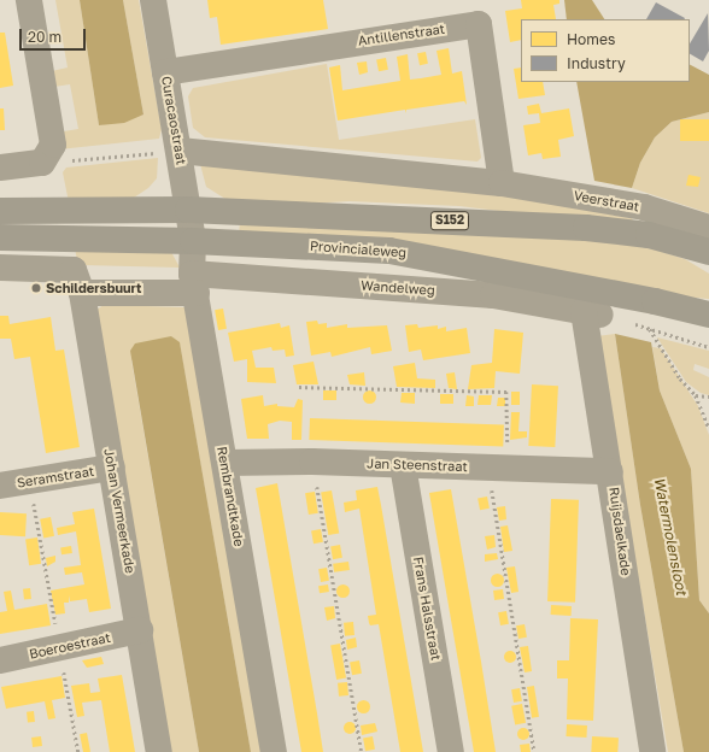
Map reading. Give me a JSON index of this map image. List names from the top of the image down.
{
  "streets": {
    "main road": ["S152", "Provincialeweg"],
    "street": [
      "Antillenstraat",
      "Curacaostraat",
      "Veerstraat",
      "Wandelweg",
      "Jan Steenstraat",
      "Seramstraat",
      "Rembrandtkade",
      "Johan Vermeerkade",
      "Ruijsdaelkade",
      "Frans Halsstraat",
      "Boeroestraat"
    ]
  },
  "crossings": [
    ["Antillenstraat", "Curacaostraat"],
    ["Antillenstraat", "Veerstraat"],
    ["Curacaostraat", "S152"],
    ["Curacaostraat", "Provincialeweg"],
    ["Curacaostraat", "Rembrandtkade"],
    ["Provincialeweg", "Rembrandtkade"],
    ["Wandelweg", "Rembrandtkade"],
    ["Wandelweg", "Johan Vermeerkade"],
    ["Wandelweg", "Ruijsdaelkade"],
    ["Jan Steenstraat", "Rembrandtkade"],
    ["Jan Steenstraat", "Ruijsdaelkade"],
    ["Jan Steenstraat", "Frans Halsstraat"],
    ["Seramstraat", "Johan Vermeerkade"],
    ["Johan Vermeerkade", "Boeroestraat"]
  ],
  "water": ["Watermolensloot"],
  "places": ["Schildersbuurt"],
  "legend": ["Homes", "Industry"],
  "scale_bar": "20 m"
}
